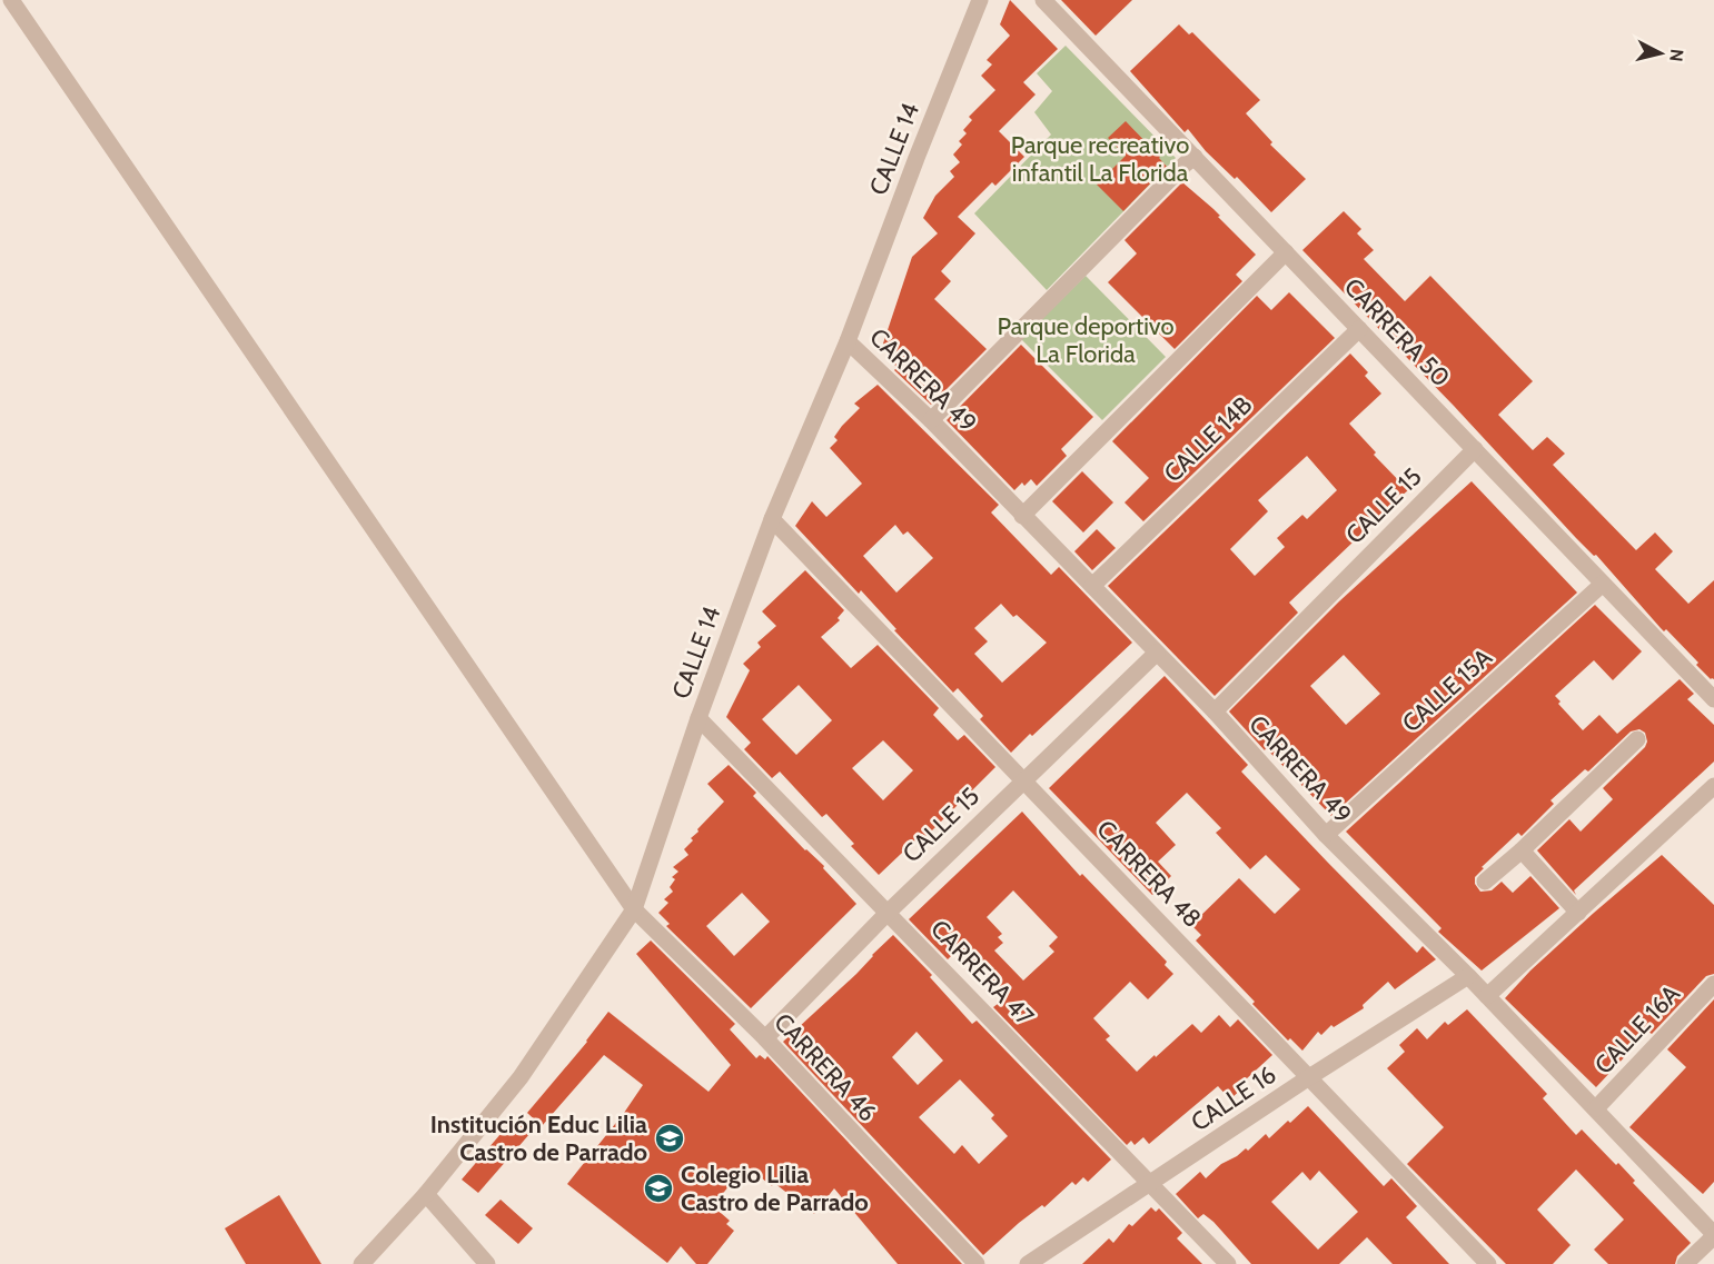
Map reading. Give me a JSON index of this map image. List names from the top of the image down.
{
  "streets": {
    "street": [
      "CALLE 14",
      "CARRERA 50",
      "CARRERA 49",
      "CALLE 14B",
      "CALLE 15",
      "CALLE 15A",
      "CARRERA 48",
      "CARRERA 47",
      "CALLE 16A",
      "CARRERA 46",
      "CALLE 16"
    ]
  },
  "crossings": [
    ["CALLE 14", "CARRERA 49"],
    ["CALLE 14", "CARRERA 48"],
    ["CALLE 14", "CARRERA 47"],
    ["CALLE 14", "CARRERA 46"],
    ["CARRERA 50", "CALLE 14B"],
    ["CARRERA 50", "CALLE 15"],
    ["CARRERA 50", "CALLE 15A"],
    ["CARRERA 49", "CALLE 14B"],
    ["CARRERA 49", "CALLE 15"],
    ["CARRERA 49", "CALLE 15A"],
    ["CARRERA 49", "CALLE 16A"],
    ["CARRERA 49", "CALLE 16"],
    ["CALLE 15", "CARRERA 48"],
    ["CALLE 15", "CARRERA 47"],
    ["CALLE 15", "CARRERA 46"],
    ["CARRERA 48", "CALLE 16"],
    ["CARRERA 47", "CALLE 16"]
  ],
  "parks": ["Parque recreativo infantil La Florida", "Parque deportivo La Florida"],
  "places": {
    "school or university": ["Institución Educ Lilia Castro de Parrado", "Colegio Lilia Castro de Parrado"]
  },
  "north": "right"
}
